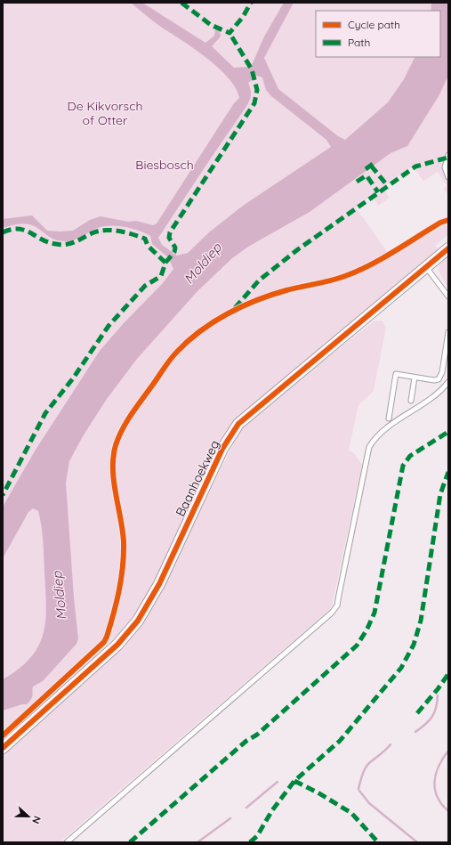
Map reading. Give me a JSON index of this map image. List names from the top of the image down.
{
  "streets": {
    "street": ["Baanhoekweg"]
  },
  "water": ["Moldiep"],
  "parks": ["De Kikvorsch of Otter", "Biesbosch"],
  "legend": ["Cycle path", "Path"],
  "north": "right"
}
